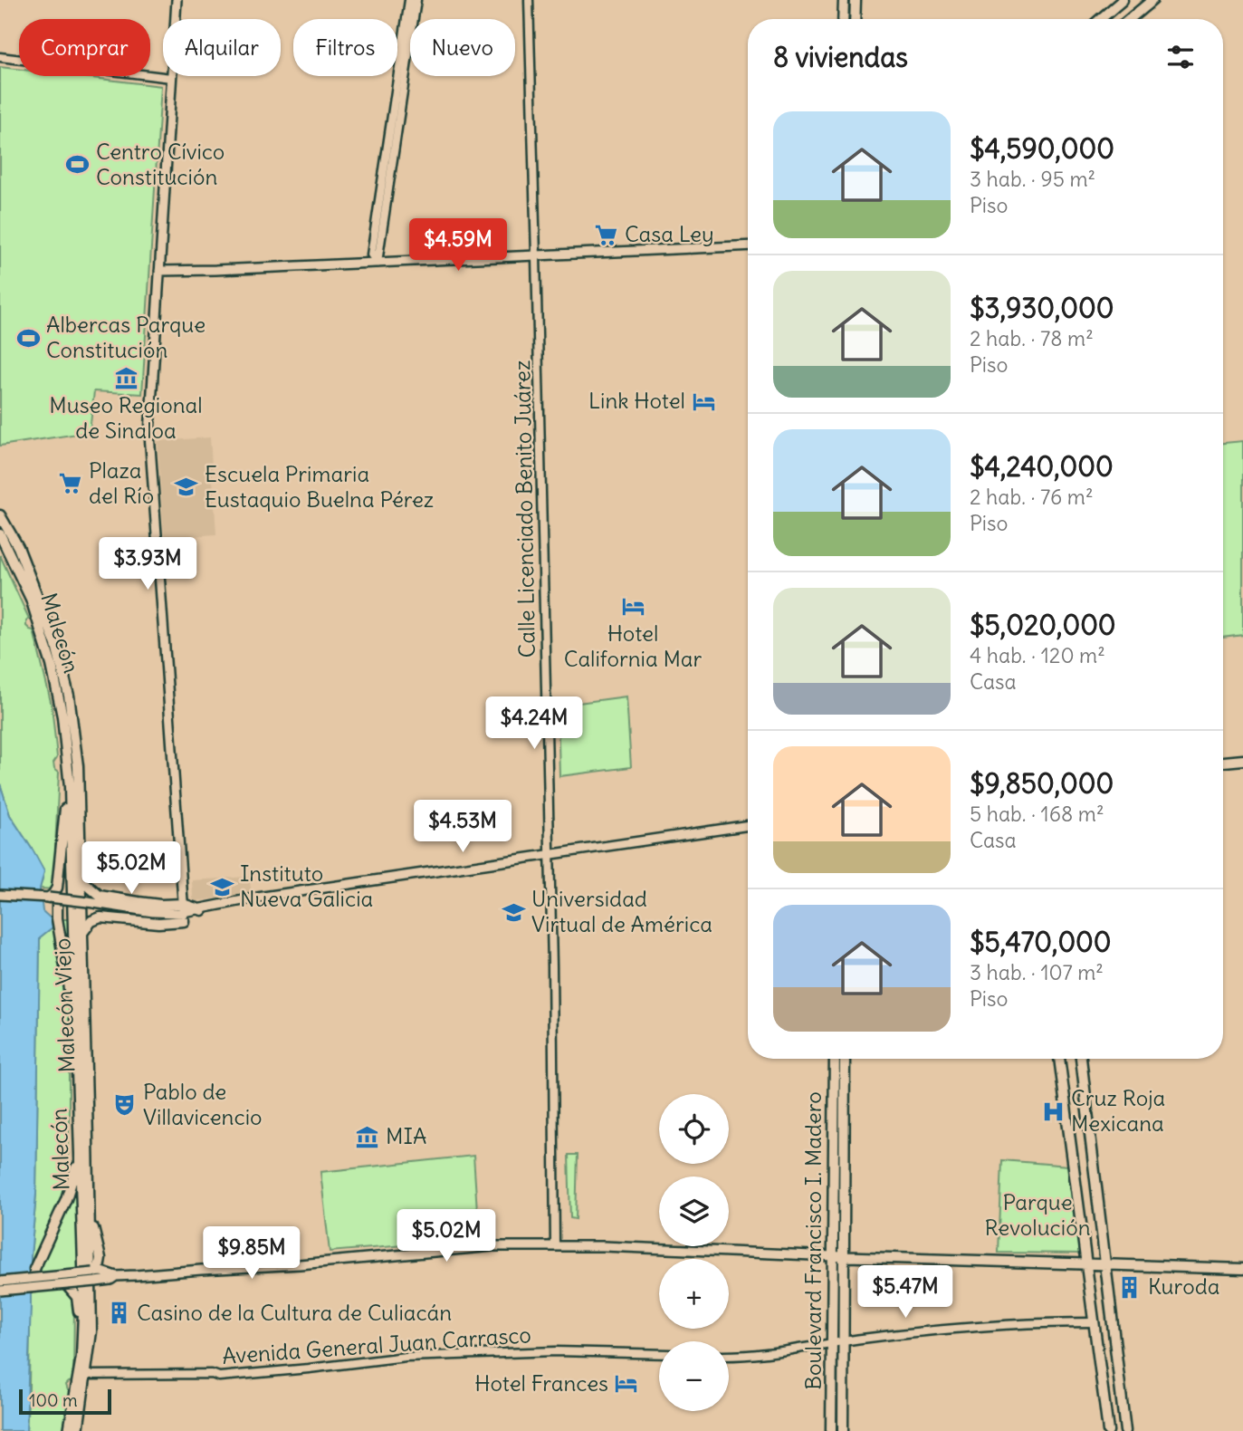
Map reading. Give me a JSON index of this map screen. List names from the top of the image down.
{
  "streets": {
    "main road": ["Malecón", "Malecón Viejo", "Boulevard Francisco I. Madero"],
    "street": ["Calle Licenciado Benito Juárez", "Avenida General Juan Carrasco"]
  },
  "crossings": [
    ["Malecón Viejo", "Avenida General Juan Carrasco"]
  ],
  "parks": ["Parque Revolución"],
  "places": {
    "sports": ["Centro Cívico Constitución", "Albercas Parque Constitución"],
    "supermarket": ["Casa Ley", "Plaza del Río"],
    "museum": ["Museo Regional de Sinaloa", "MIA"],
    "hotel": ["Link Hotel", "Hotel California Mar", "Hotel Frances"],
    "school or university": ["Escuela Primaria Eustaquio Buelna Pérez", "Instituto Nueva Galicia", "Universidad Virtual de América"],
    "theatre": ["Pablo de Villavicencio"],
    "hospital": ["Cruz Roja Mexicana"],
    "building": ["Kuroda", "Casino de la Cultura de Culiacán"]
  },
  "scale_bar": "100 m",
  "page": {
    "chip": [
      "Comprar",
      "Alquilar",
      "Filtros",
      "Nuevo"
    ],
    "heading": "8 viviendas",
    "list": [
      {
        "name": "$4,590,000",
        "note": "3 hab. · 95 m² · Piso"
      },
      {
        "name": "$3,930,000",
        "note": "2 hab. · 78 m² · Piso"
      },
      {
        "name": "$4,240,000",
        "note": "2 hab. · 76 m² · Piso"
      },
      {
        "name": "$5,020,000",
        "note": "4 hab. · 120 m² · Casa"
      },
      {
        "name": "$9,850,000",
        "note": "5 hab. · 168 m² · Casa"
      },
      {
        "name": "$5,470,000",
        "note": "3 hab. · 107 m² · Piso"
      }
    ],
    "price": [
      "$4.59M",
      "$3.93M",
      "$4.24M",
      "$4.53M",
      "$5.02M",
      "$5.02M",
      "$9.85M",
      "$5.47M"
    ],
    "map_buttons": ["+", "−"],
    "scale": "100 m"
  }
}
